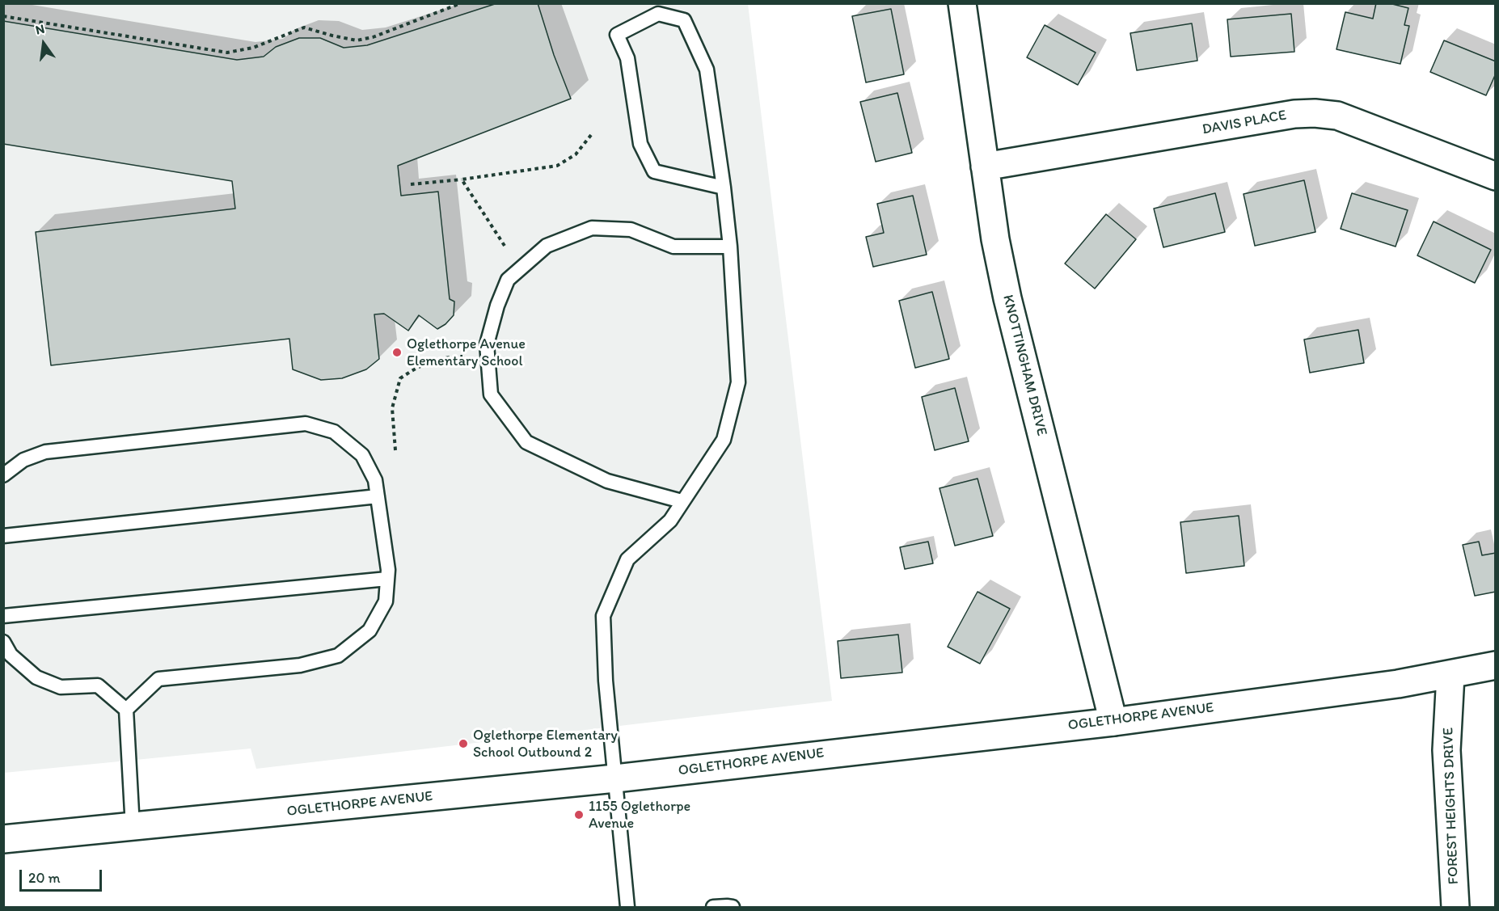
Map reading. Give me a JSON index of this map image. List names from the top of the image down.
{
  "streets": {
    "main road": [
      "DAVIS PLACE",
      "KNOTTINGHAM DRIVE",
      "OGLETHORPE AVENUE",
      "FOREST HEIGHTS DRIVE"
    ]
  },
  "crossings": [
    ["DAVIS PLACE", "KNOTTINGHAM DRIVE"],
    ["KNOTTINGHAM DRIVE", "OGLETHORPE AVENUE"],
    ["OGLETHORPE AVENUE", "FOREST HEIGHTS DRIVE"]
  ],
  "places": ["Oglethorpe Avenue Elementary School", "Oglethorpe Elementary School Outbound 2", "1155 Oglethorpe Avenue"],
  "scale_bar": "20 m",
  "north": "top"
}
